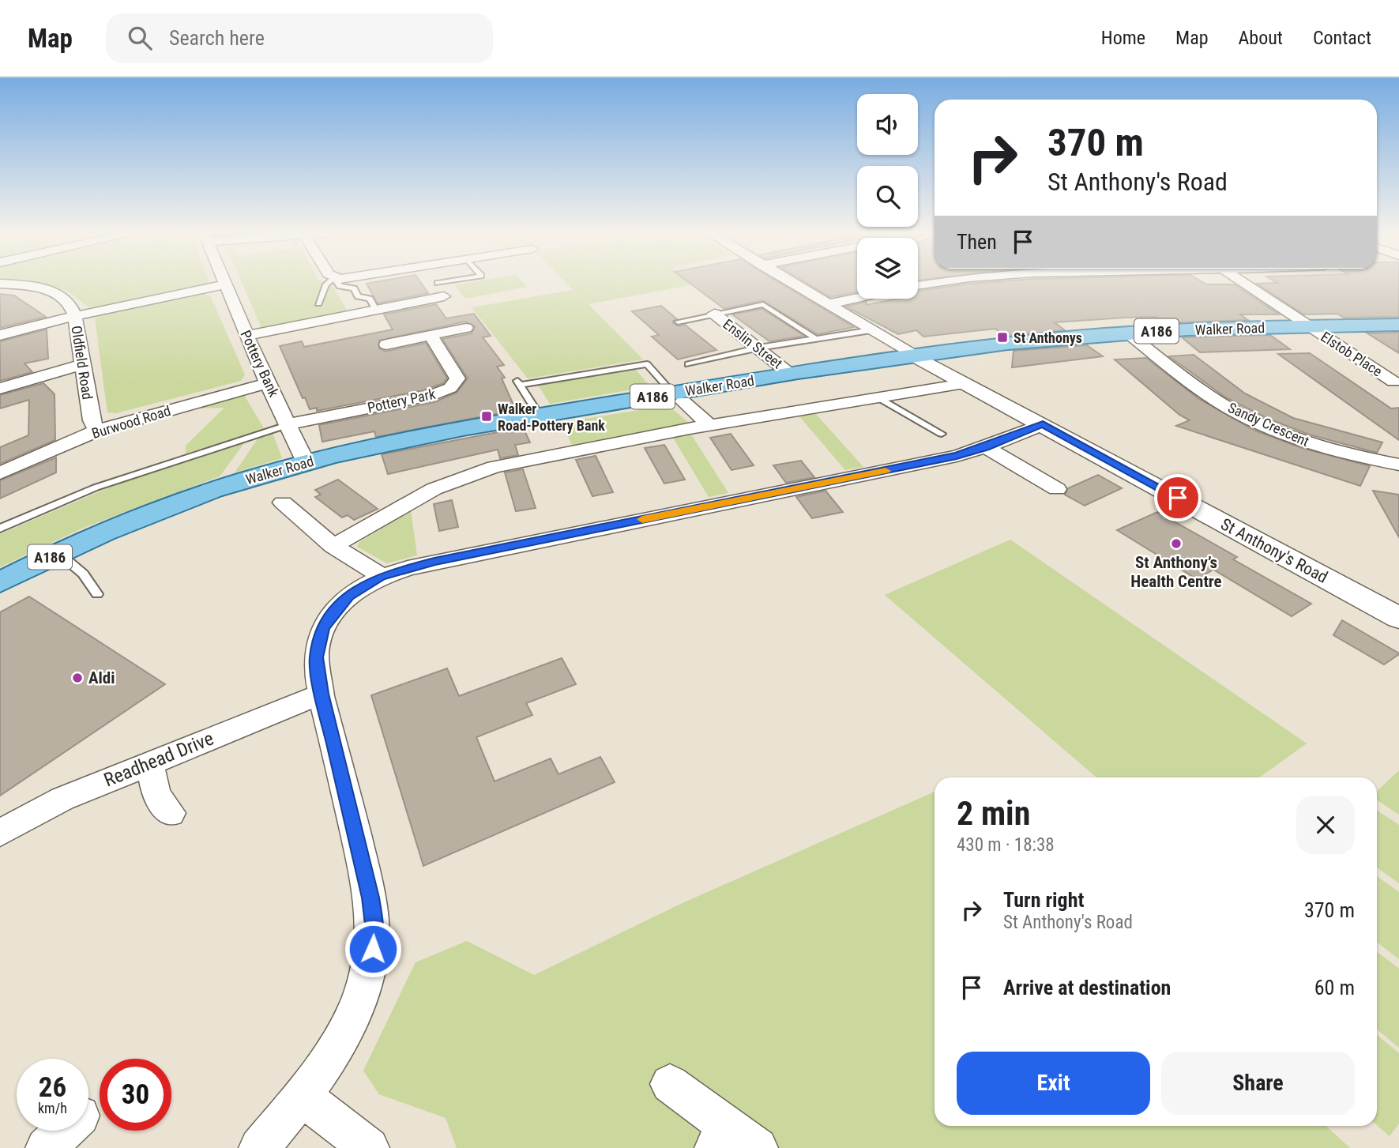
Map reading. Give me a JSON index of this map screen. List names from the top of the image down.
{
  "streets": {
    "main road": ["Walker Road", "A186"],
    "street": [
      "Enslin Street",
      "Elstob Place",
      "Oldfield Road",
      "Pottery Bank",
      "Pottery Park",
      "Burwood Road",
      "Sandy Crescent",
      "St Anthony's Road",
      "Readhead Drive"
    ]
  },
  "crossings": [
    ["Walker Road", "Enslin Street"],
    ["Walker Road", "Elstob Place"],
    ["Walker Road", "Pottery Bank"],
    ["Walker Road", "Sandy Crescent"],
    ["Walker Road", "St Anthony's Road"],
    ["Oldfield Road", "Burwood Road"],
    ["Pottery Bank", "Pottery Park"],
    ["Pottery Bank", "Burwood Road"]
  ],
  "places": {
    "transit": ["St Anthonys", "Walker Road-Pottery Bank"],
    "other": ["St Anthony’s Health Centre", "Aldi"]
  },
  "page": {
    "header": "Map",
    "search": "Search here",
    "nav": [
      "Home",
      "Map",
      "About",
      "Contact"
    ],
    "turn": ["370 m", "St Anthony's Road"],
    "then": "Then",
    "heading": ["2 min", "430 m · 18:38"],
    "list": [
      {
        "name": "Turn right",
        "note": "St Anthony's Road",
        "value": "370 m"
      },
      {
        "name": "Arrive at destination",
        "value": "60 m"
      }
    ],
    "buttons": ["Exit", "Share"],
    "speed": "26 km/h",
    "limit": "30"
  }
}
